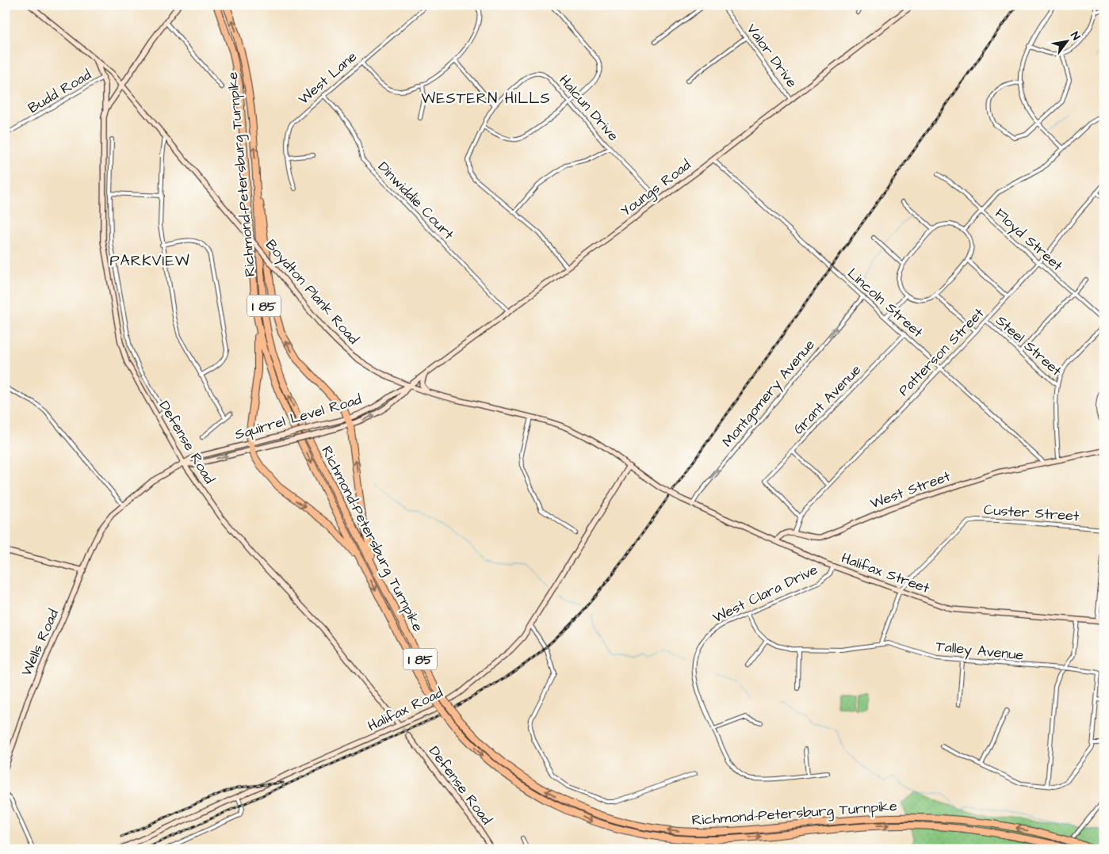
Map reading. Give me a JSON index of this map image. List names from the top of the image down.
{
  "streets": {
    "highway": ["Richmond-Petersburg Turnpike", "I 85"],
    "street": [
      "Valor Drive",
      "West Lane",
      "Budd Road",
      "Halcun Drive",
      "Youngs Road",
      "Dinwiddie Court",
      "Floyd Street",
      "Boydton Plank Road",
      "Lincoln Street",
      "Steel Street",
      "Patterson Street",
      "Montgomery Avenue",
      "Grant Avenue",
      "Squirrel Level Road",
      "Defense Road",
      "West Street",
      "Custer Street",
      "Halifax Street",
      "West Clara Drive",
      "Wells Road",
      "Talley Avenue",
      "Halifax Road"
    ]
  },
  "crossings": [
    ["Valor Drive", "Youngs Road"],
    ["West Lane", "Dinwiddie Court"],
    ["Budd Road", "Defense Road"],
    ["Halcun Drive", "Youngs Road"],
    ["Youngs Road", "Dinwiddie Court"],
    ["Youngs Road", "Boydton Plank Road"],
    ["Youngs Road", "Lincoln Street"],
    ["Youngs Road", "Squirrel Level Road"],
    ["Floyd Street", "Patterson Street"],
    ["Boydton Plank Road", "Squirrel Level Road"],
    ["Boydton Plank Road", "Defense Road"],
    ["Boydton Plank Road", "Halifax Street"],
    ["Boydton Plank Road", "Halifax Road"],
    ["Lincoln Street", "Patterson Street"],
    ["Lincoln Street", "Montgomery Avenue"],
    ["Lincoln Street", "Grant Avenue"],
    ["Lincoln Street", "West Street"],
    ["Steel Street", "Patterson Street"],
    ["Patterson Street", "Grant Avenue"],
    ["Patterson Street", "West Street"],
    ["Montgomery Avenue", "Halifax Street"],
    ["Squirrel Level Road", "Defense Road"],
    ["Squirrel Level Road", "Wells Road"],
    ["Custer Street", "Halifax Street"],
    ["Custer Street", "Talley Avenue"],
    ["Halifax Street", "West Clara Drive"]
  ],
  "one_way": ["Montgomery Avenue"],
  "districts": ["WESTERN HILLS", "PARKVIEW"],
  "north": "top right"
}
